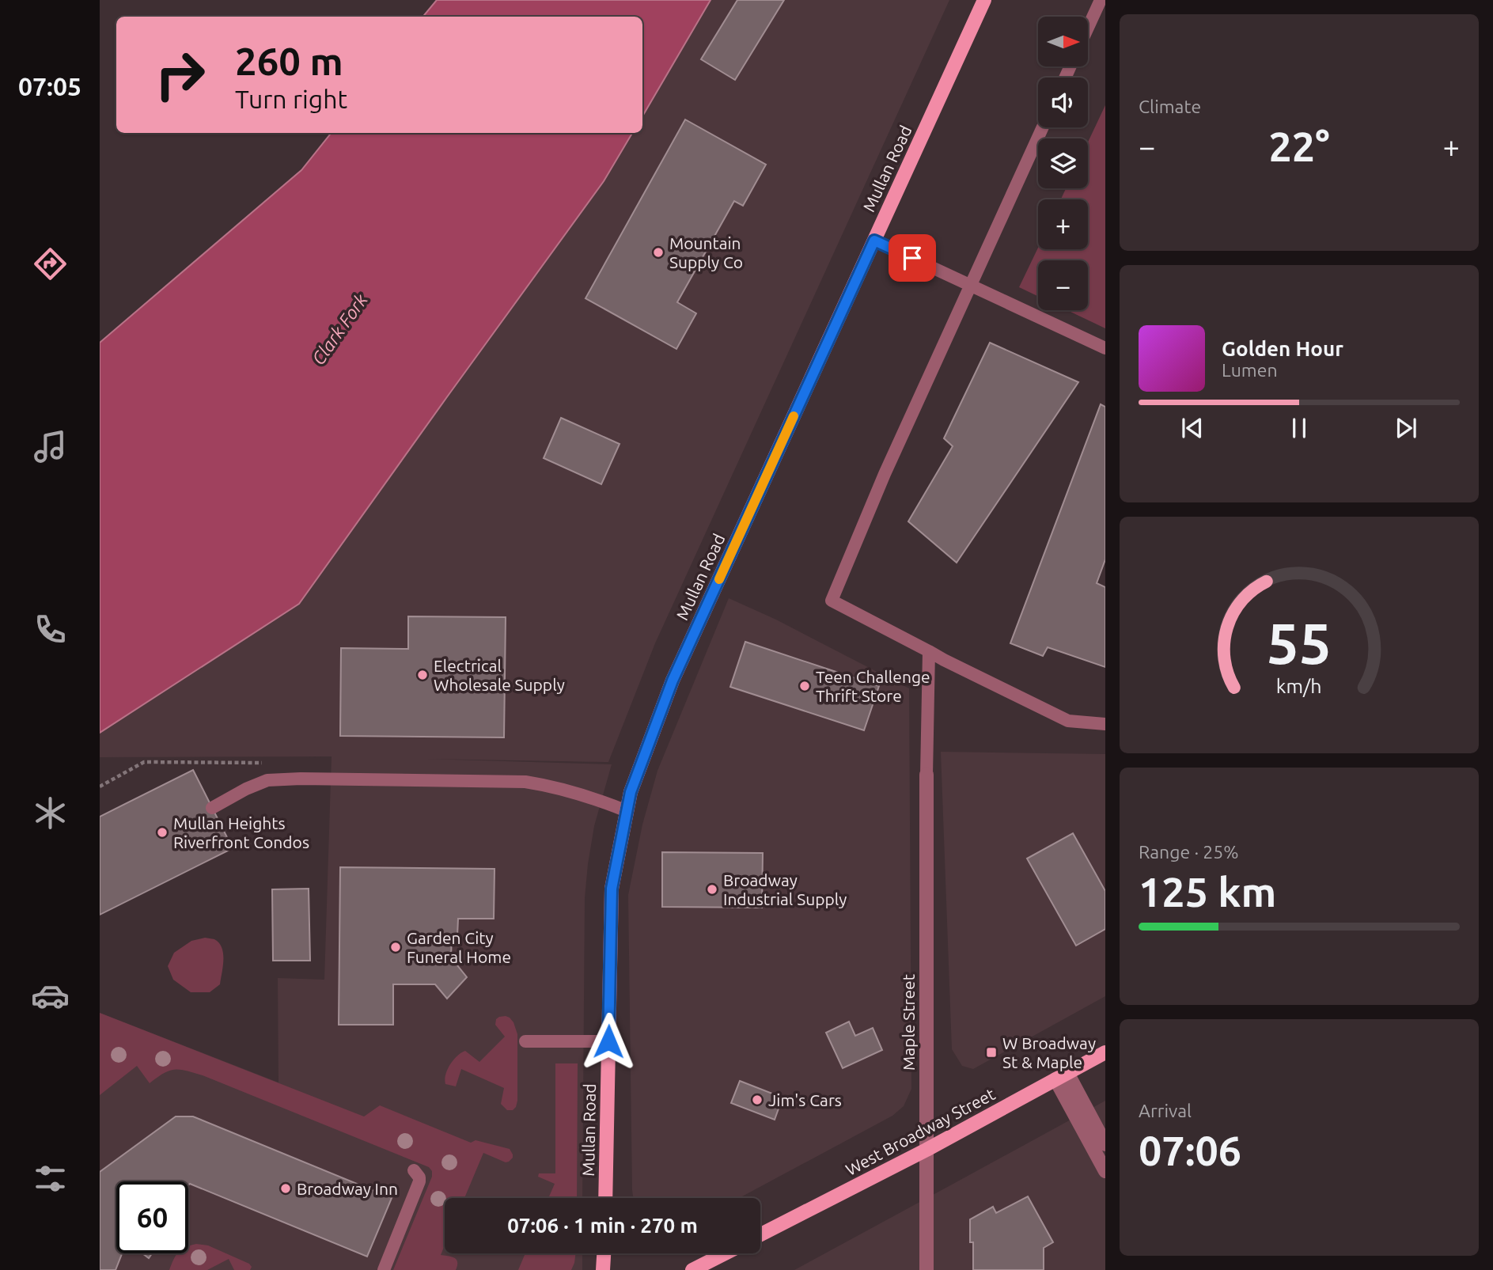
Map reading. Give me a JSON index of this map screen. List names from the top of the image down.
{
  "streets": {
    "main road": ["Mullan Road", "West Broadway Street"],
    "street": ["Maple Street"]
  },
  "crossings": [
    ["Maple Street", "West Broadway Street"]
  ],
  "water": ["Clark Fork"],
  "places": {
    "other": [
      "Mountain Supply Co",
      "Electrical Wholesale Supply",
      "Teen Challenge Thrift Store",
      "Mullan Heights Riverfront Condos",
      "Broadway Industrial Supply",
      "Garden City Funeral Home",
      "Jim's Cars",
      "Broadway Inn"
    ],
    "transit": ["W Broadway St & Maple"]
  },
  "north": "right",
  "page": {
    "tabs": "07:05",
    "tile": [
      "Climate",
      ["Range · 25%", "125 km"],
      ["Arrival", "07:06"]
    ],
    "map_buttons": ["+", "−"],
    "turn": ["260 m", "Turn right"],
    "heat": ["−", "22°", "+"],
    "song": ["Golden Hour", "Lumen"],
    "limit": "60",
    "trip": "07:06 · 1 min · 270 m",
    "gauge": ["55", "km/h"]
  }
}
